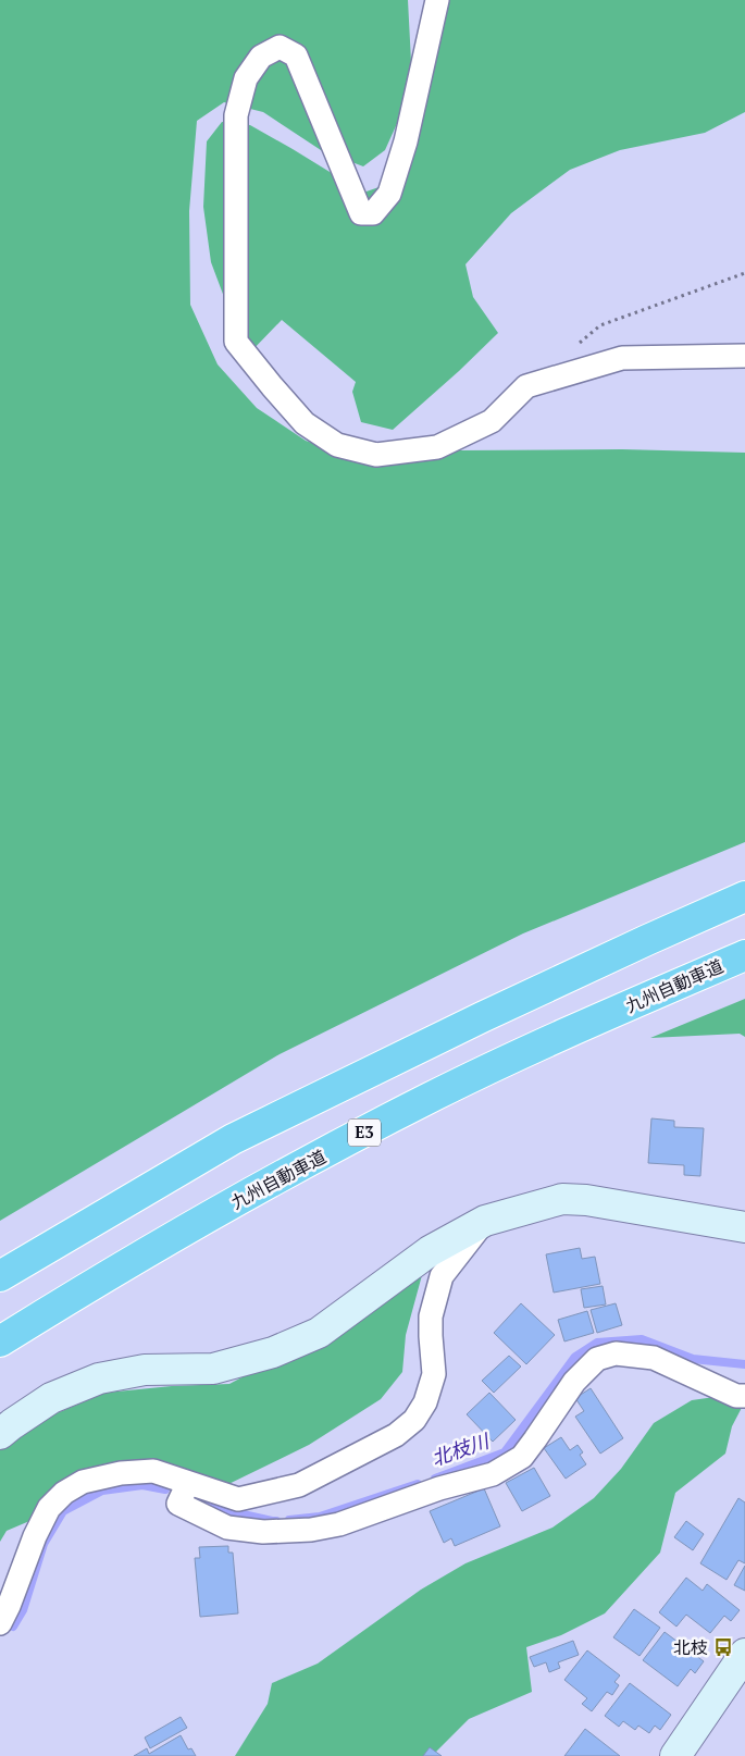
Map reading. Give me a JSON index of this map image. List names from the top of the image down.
{
  "streets": {
    "highway": ["九州自動車道", "E3"]
  },
  "water": ["北枝川"],
  "places": {
    "bus stop": ["北枝"]
  }
}
